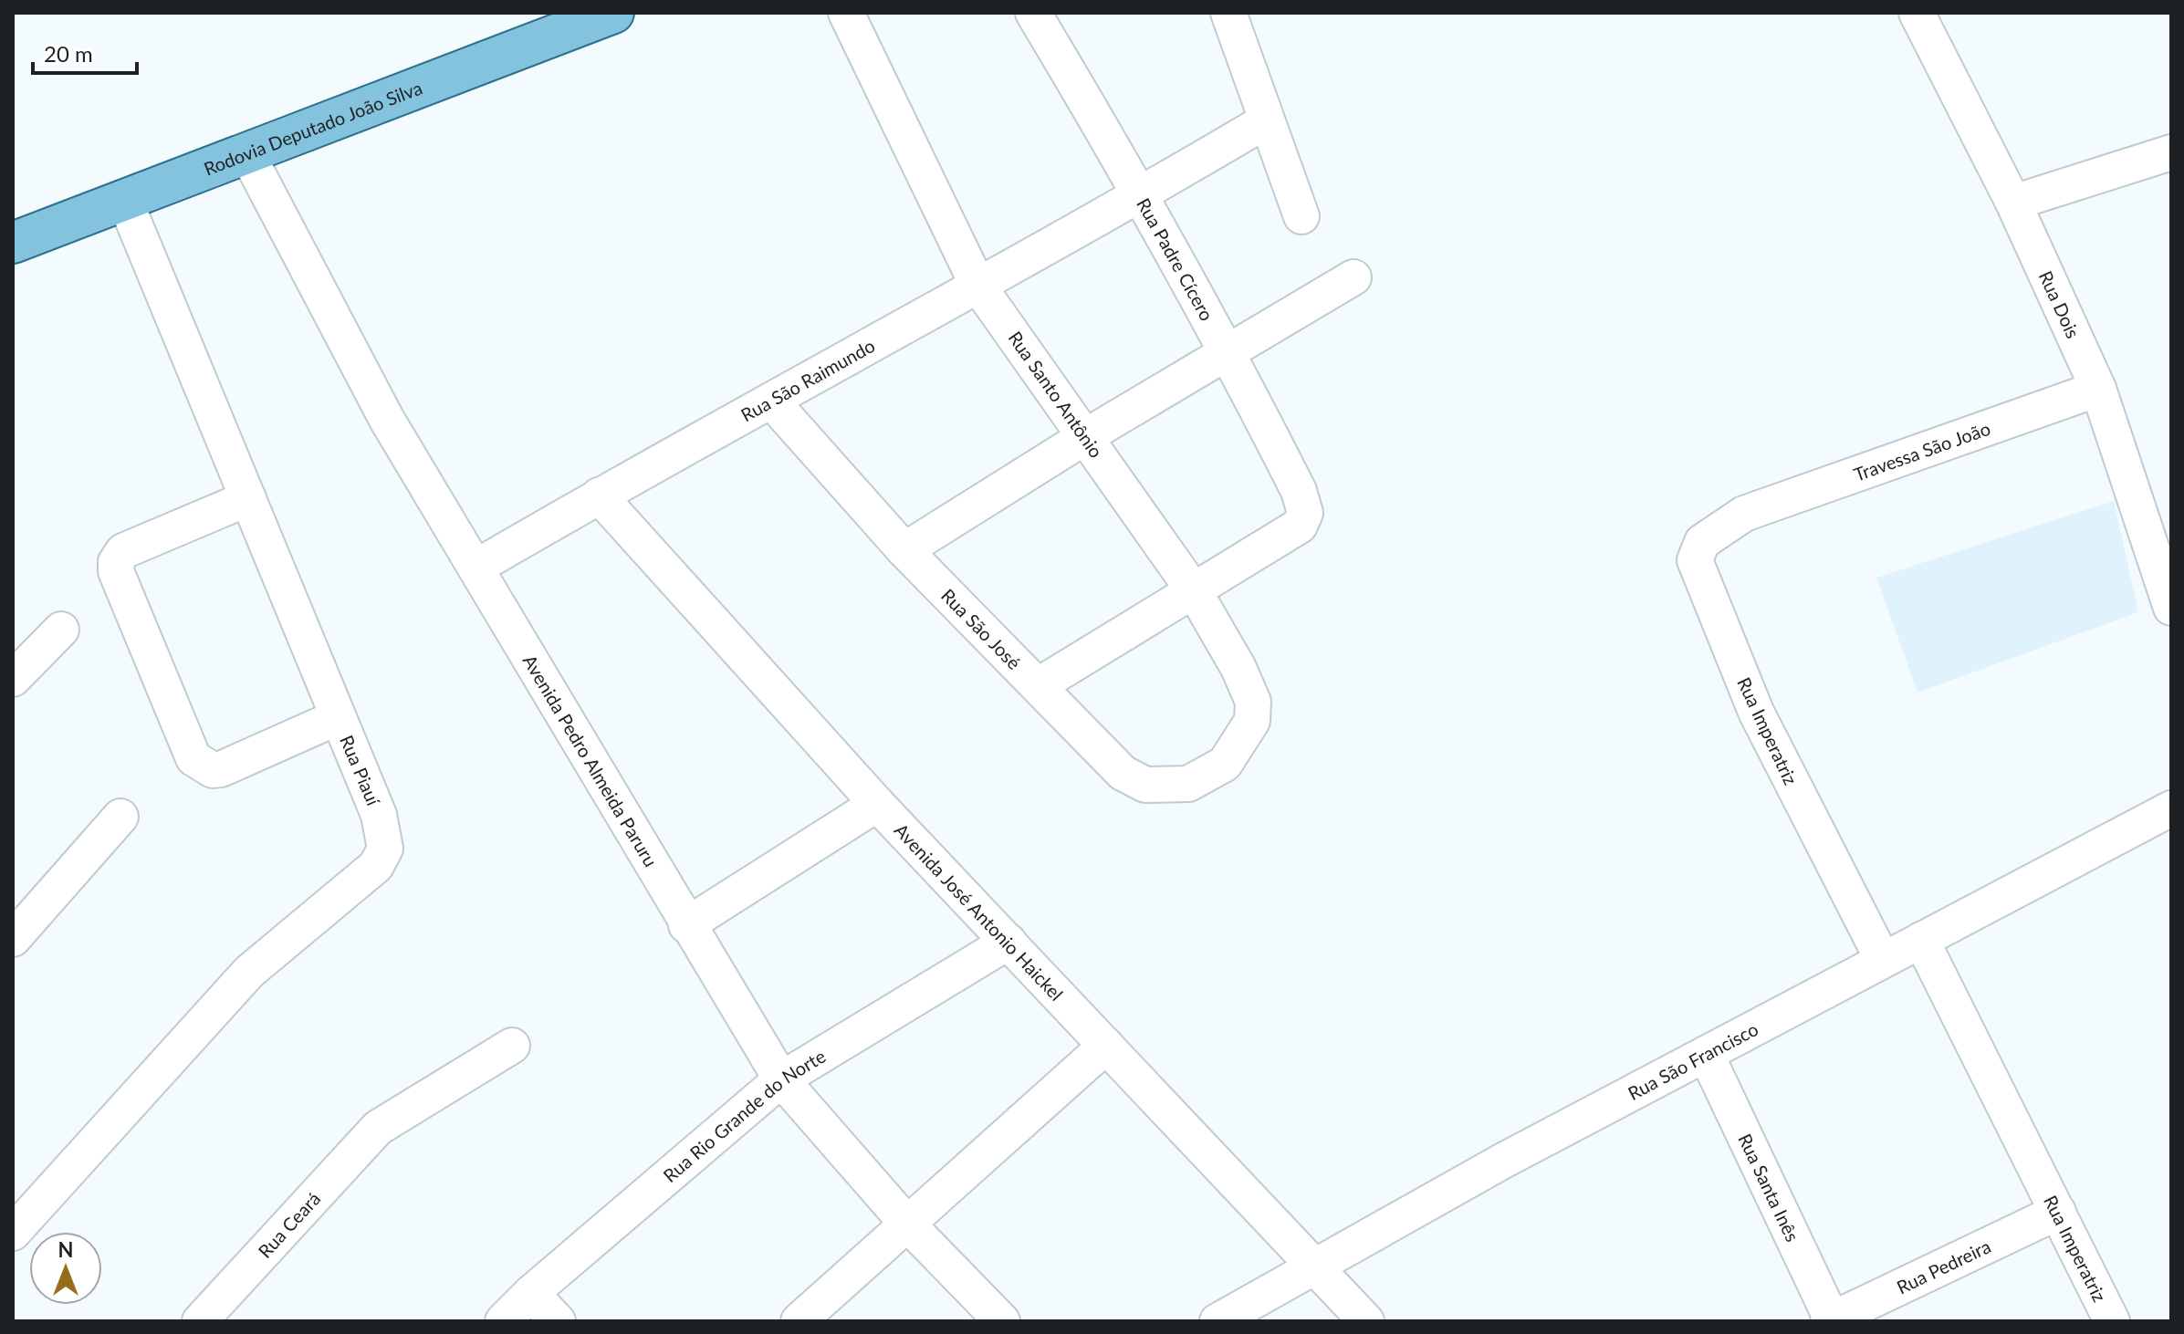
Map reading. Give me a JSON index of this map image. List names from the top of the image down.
{
  "streets": {
    "main road": ["Rodovia Deputado João Silva"],
    "street": [
      "Rua Padre Cícero",
      "Rua Dois",
      "Rua São Raimundo",
      "Rua Santo Antônio",
      "Travessa São João",
      "Rua São José",
      "Rua Imperatriz",
      "Avenida Pedro Almeida Paruru",
      "Rua Piauí",
      "Avenida José Antonio Haickel",
      "Rua São Francisco",
      "Rua Rio Grande do Norte",
      "Rua Santa Inês",
      "Rua Ceará",
      "Rua Pedreira"
    ]
  },
  "crossings": [
    ["Rodovia Deputado João Silva", "Avenida Pedro Almeida Paruru"],
    ["Rodovia Deputado João Silva", "Rua Piauí"],
    ["Rua Padre Cícero", "Rua São Raimundo"],
    ["Rua Padre Cícero", "Rua Santo Antônio"],
    ["Rua Dois", "Travessa São João"],
    ["Rua São Raimundo", "Rua Santo Antônio"],
    ["Rua São Raimundo", "Rua São José"],
    ["Rua São Raimundo", "Avenida Pedro Almeida Paruru"],
    ["Rua São Raimundo", "Avenida José Antonio Haickel"],
    ["Rua Santo Antônio", "Rua São José"],
    ["Travessa São João", "Rua Imperatriz"],
    ["Rua Imperatriz", "Rua São Francisco"],
    ["Rua Imperatriz", "Rua Pedreira"],
    ["Avenida Pedro Almeida Paruru", "Rua Rio Grande do Norte"],
    ["Avenida José Antonio Haickel", "Rua São Francisco"],
    ["Avenida José Antonio Haickel", "Rua Rio Grande do Norte"],
    ["Rua São Francisco", "Rua Santa Inês"],
    ["Rua Santa Inês", "Rua Pedreira"]
  ],
  "scale_bar": "20 m",
  "north": "top"
}
